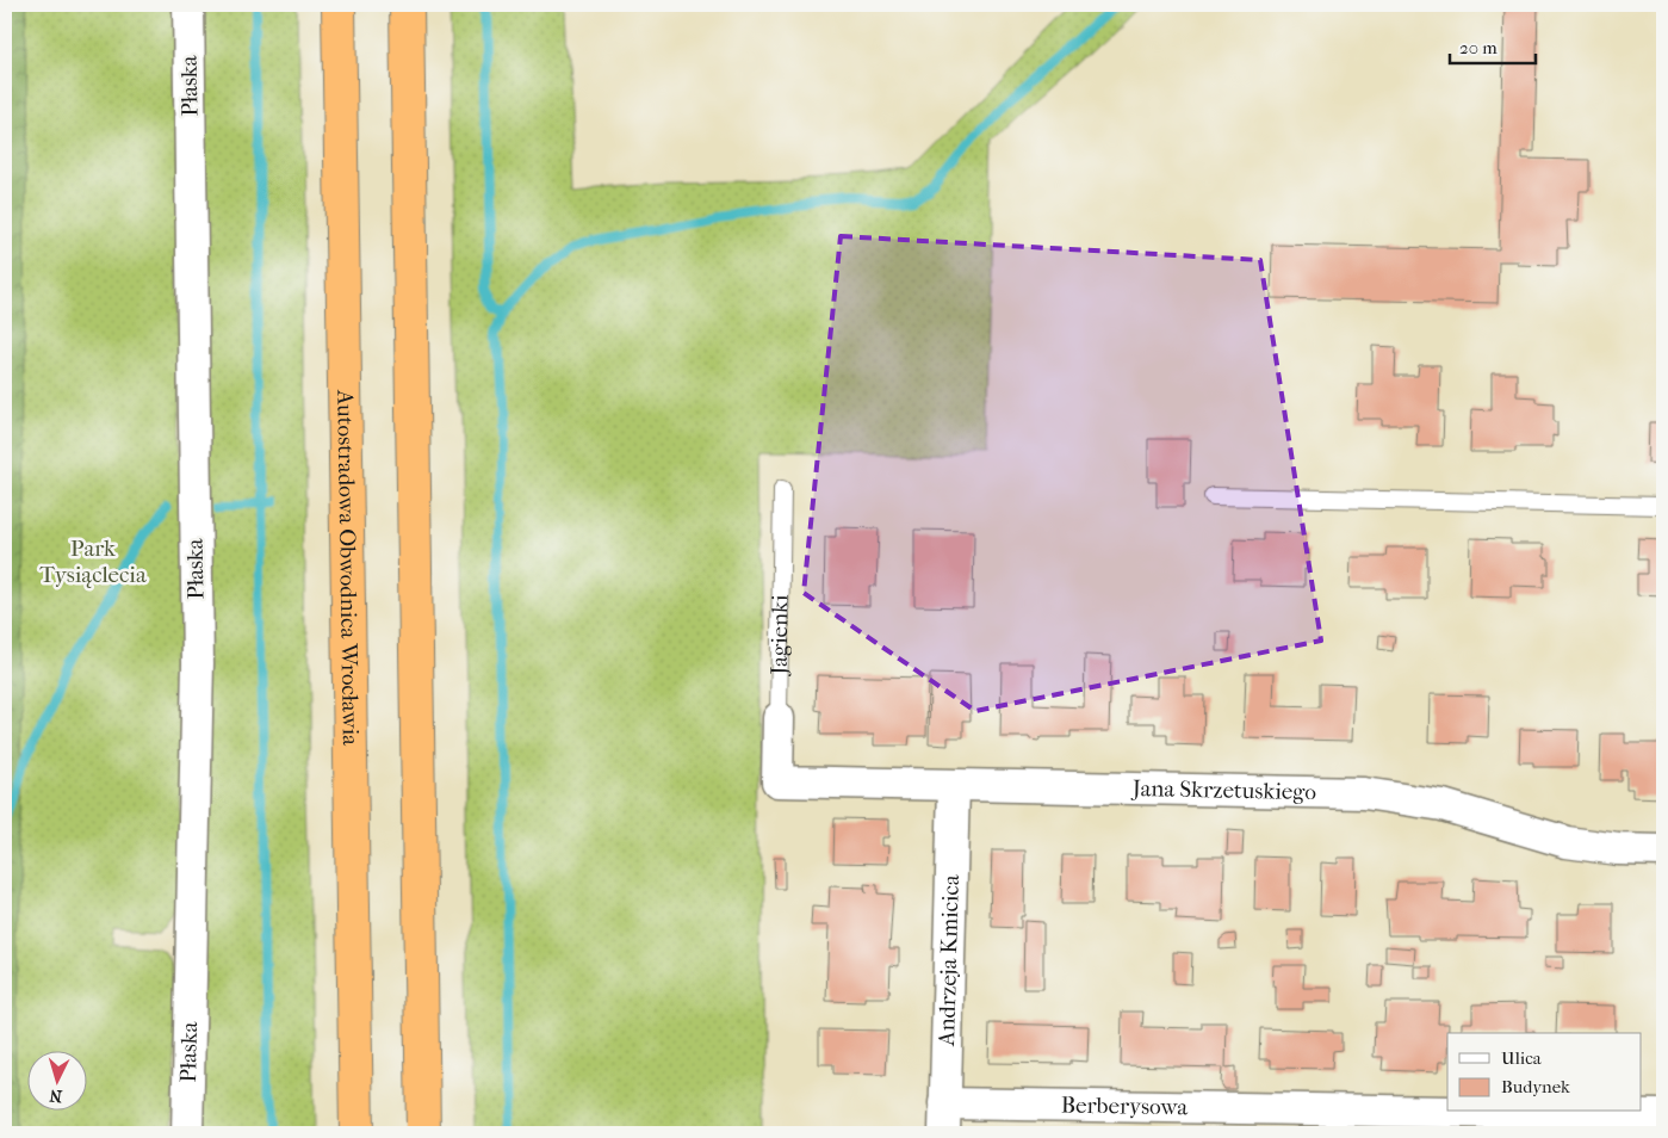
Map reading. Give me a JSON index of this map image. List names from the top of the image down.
{
  "streets": {
    "highway": ["Autostradowa Obwodnica Wrocławia"],
    "street": [
      "Płaska",
      "Jagienki",
      "Jana Skrzetuskiego",
      "Andrzeja Kmicica",
      "Berberysowa"
    ]
  },
  "crossings": [
    ["Jagienki", "Jana Skrzetuskiego"],
    ["Jana Skrzetuskiego", "Andrzeja Kmicica"],
    ["Andrzeja Kmicica", "Berberysowa"]
  ],
  "parks": ["Park Tysiąclecia"],
  "legend": ["Ulica", "Budynek"],
  "scale_bar": "20 m",
  "north": "bottom"
}
